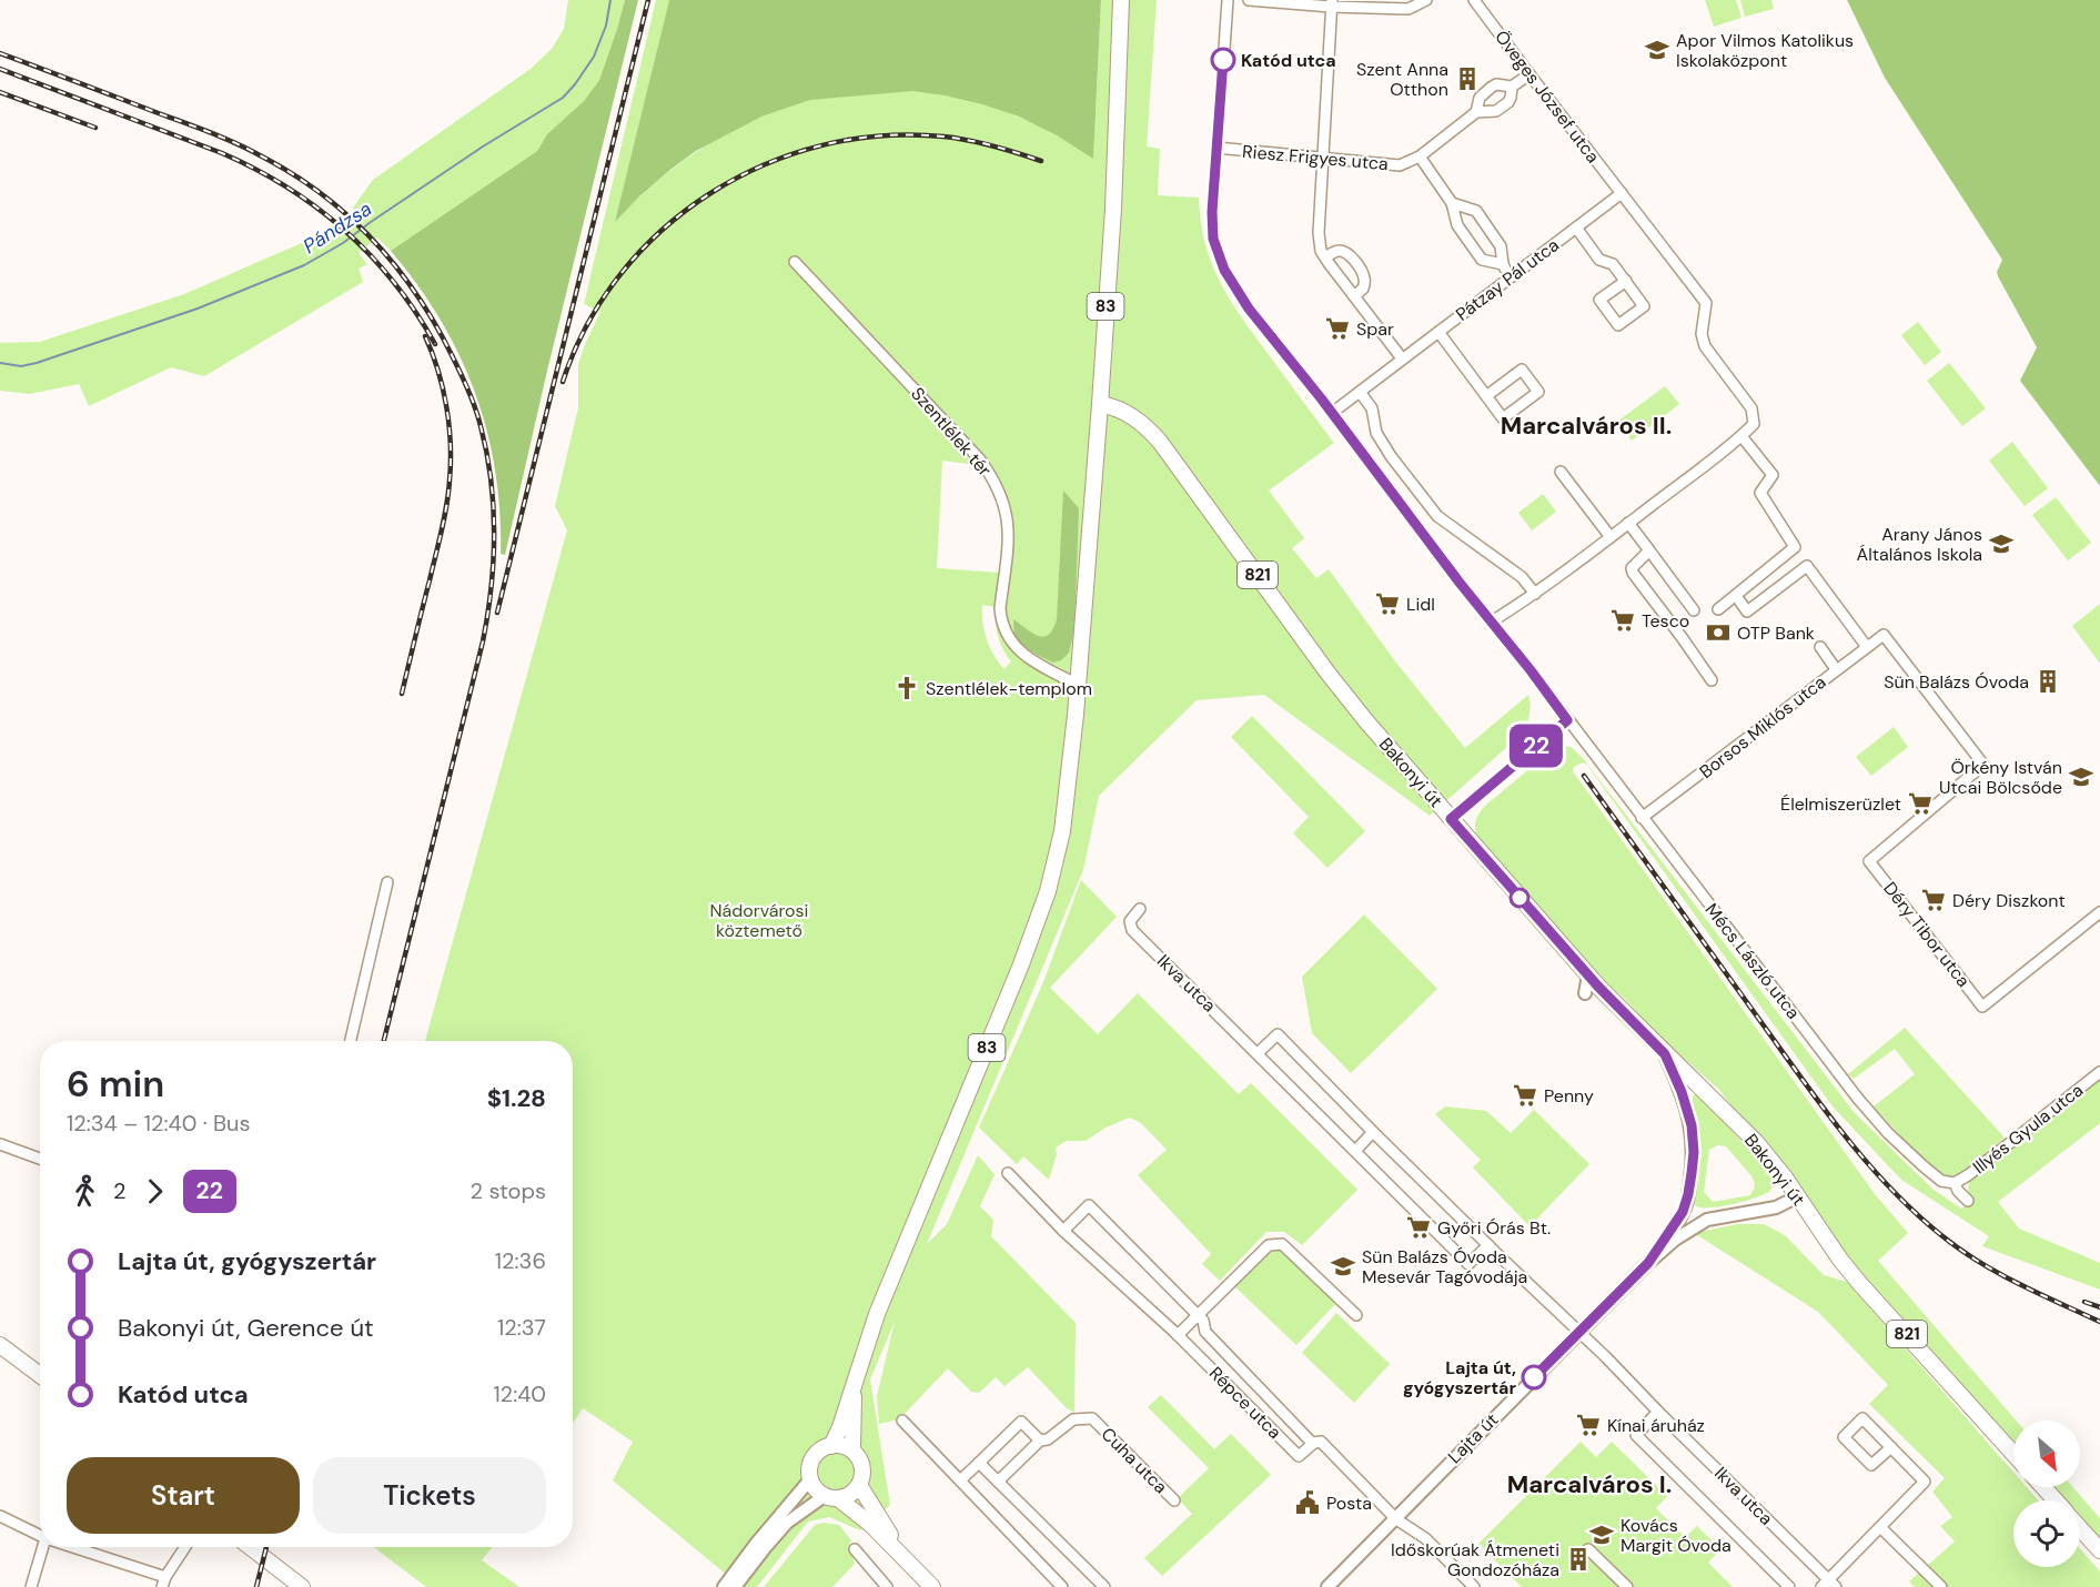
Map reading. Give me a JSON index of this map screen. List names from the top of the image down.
{
  "streets": {
    "main road": ["83", "821", "Bakonyi út"],
    "street": [
      "Öveges József utca",
      "Riesz Frigyes utca",
      "Pátzay Pál utca",
      "Szentlélek tér",
      "Borsos Miklós utca",
      "Déry Tibor utca",
      "Mécs László utca",
      "Ikva utca",
      "Illyés Gyula utca",
      "Répce utca",
      "Lajta út",
      "Cuha utca"
    ]
  },
  "crossings": [
    ["Öveges József utca", "Riesz Frigyes utca"],
    ["Öveges József utca", "Pátzay Pál utca"],
    ["Riesz Frigyes utca", "Mécs László utca"],
    ["Pátzay Pál utca", "Mécs László utca"],
    ["83", "Szentlélek tér"],
    ["83", "Bakonyi út"],
    ["Borsos Miklós utca", "Déry Tibor utca"],
    ["Borsos Miklós utca", "Mécs László utca"],
    ["Bakonyi út", "Lajta út"],
    ["Mécs László utca", "Illyés Gyula utca"],
    ["Ikva utca", "Lajta út"],
    ["Répce utca", "Lajta út"]
  ],
  "districts": ["Marcalváros II.", "Marcalváros I."],
  "water": ["Pándzsa"],
  "parks": ["Nádorvárosi köztemető"],
  "places": {
    "school or university": [
      "Apor Vilmos Katolikus Iskolaközpont",
      "Arany János Általános Iskola",
      "Örkény István Utcai Bölcsőde",
      "Sün Balázs Óvoda Mesevár Tagóvodája",
      "Kovács Margit Óvoda"
    ],
    "other": ["Katód utca", "Lajta út, gyógyszertár"],
    "building": ["Szent Anna Otthon", "Sün Balázs Óvoda", "Időskorúak Átmeneti Gondozóháza"],
    "supermarket": [
      "Spar",
      "Lidl",
      "Tesco",
      "Élelmiszerüzlet",
      "Déry Diszkont",
      "Penny",
      "Győri Órás Bt.",
      "Kínai áruház"
    ],
    "bank": ["OTP Bank"],
    "church": ["Szentlélek-templom"],
    "public building": ["Posta"]
  },
  "lines": ["bus line 22"],
  "north": "bottom right",
  "page": {
    "on_map": "22",
    "heading": ["6 min", "12:34 – 12:40 · Bus", "$1.28"],
    "legs": ["2", "22", "2 stops"],
    "list": [
      {
        "name": "Lajta út, gyógyszertár",
        "value": "12:36"
      },
      {
        "name": "Bakonyi út, Gerence út",
        "value": "12:37"
      },
      {
        "name": "Katód utca",
        "value": "12:40"
      }
    ],
    "buttons": ["Start", "Tickets"]
  }
}
